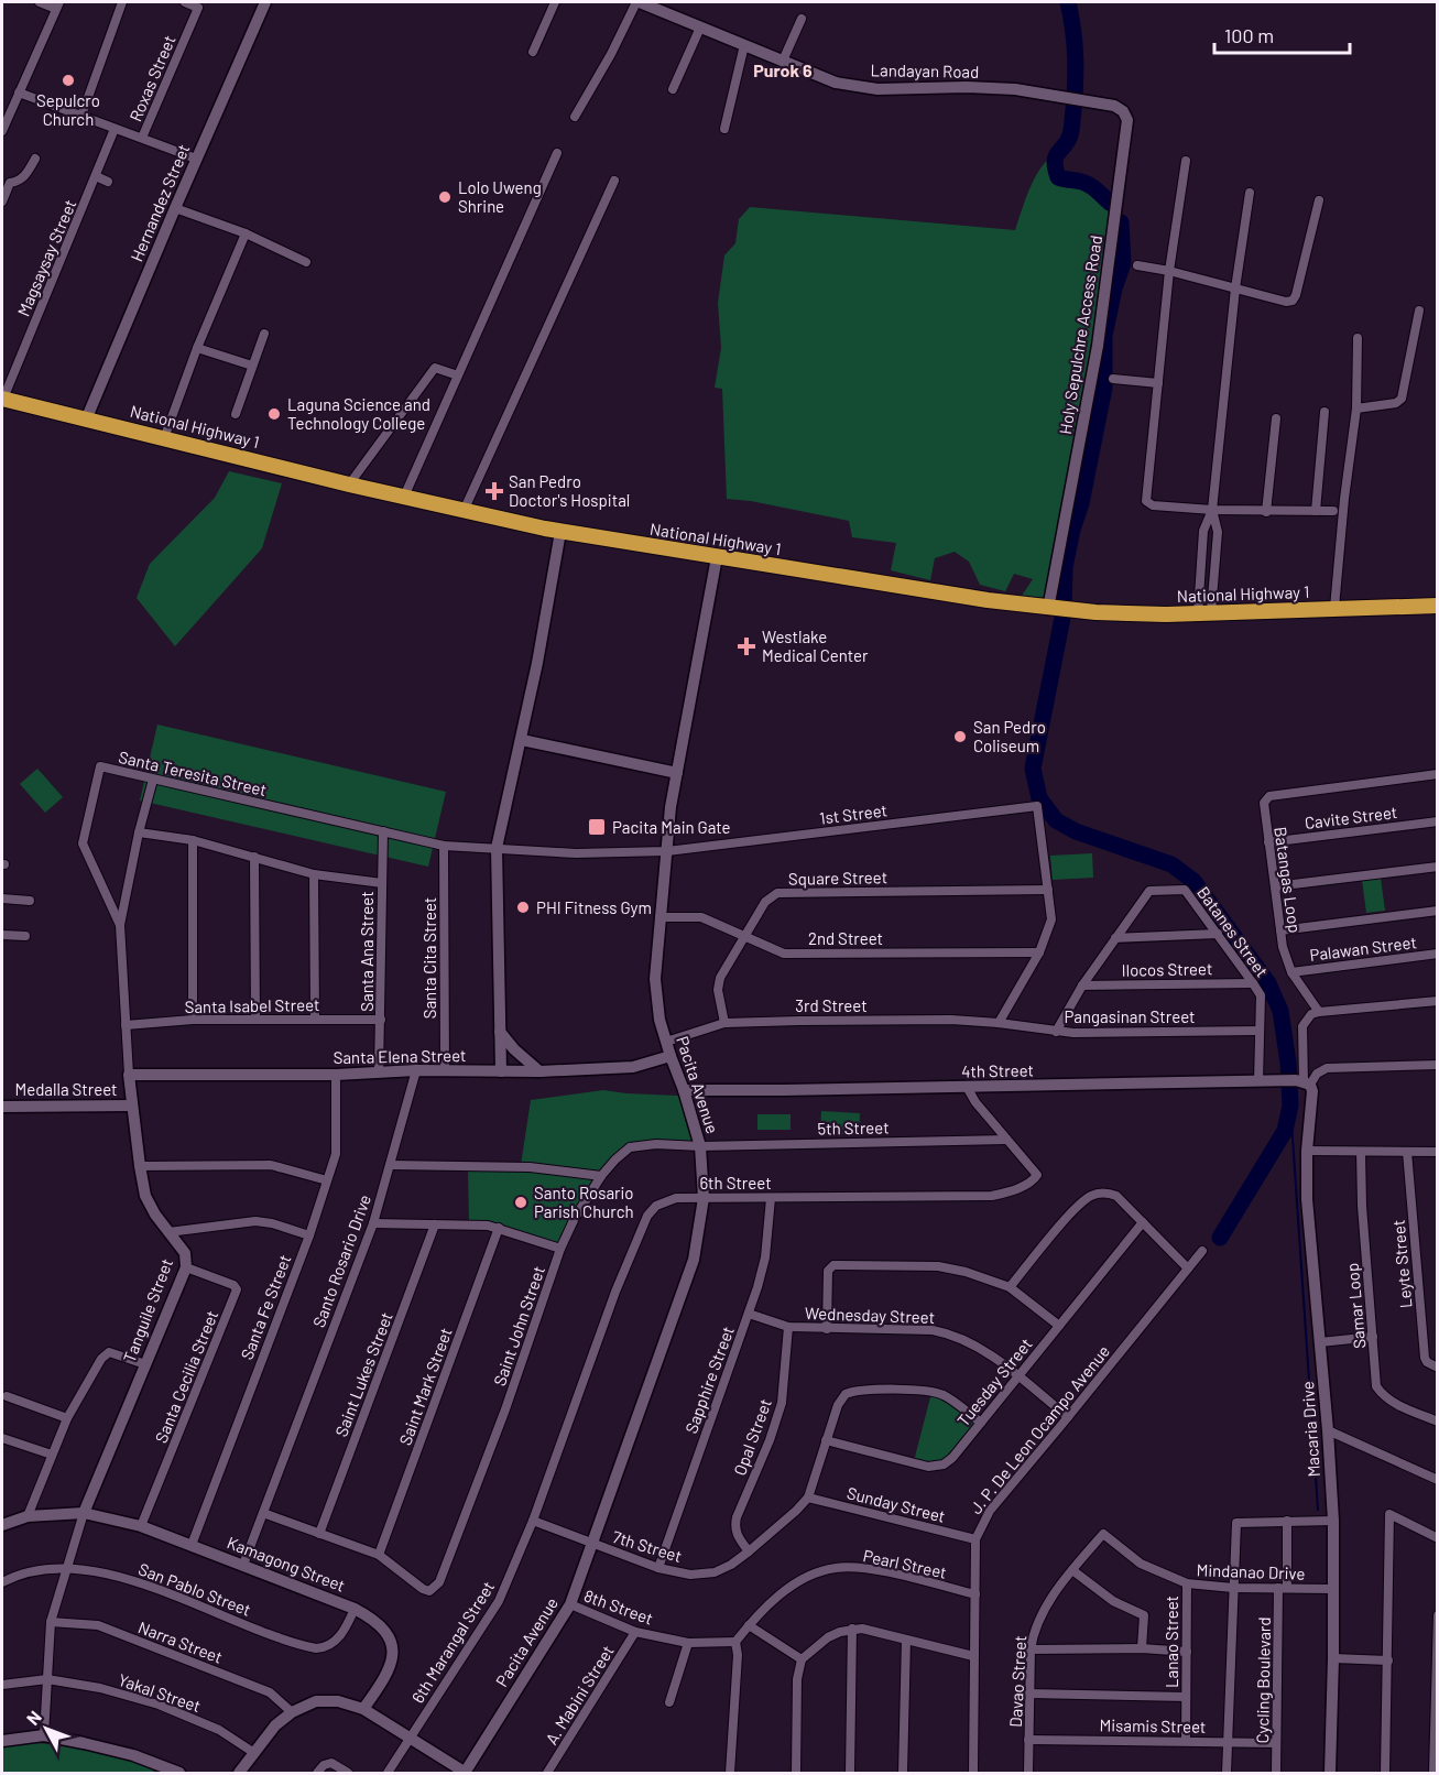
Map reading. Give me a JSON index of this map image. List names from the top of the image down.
{
  "streets": {
    "highway": ["National Highway 1"],
    "street": [
      "Landayan Road",
      "Roxas Street",
      "Hernandez Street",
      "Magsaysay Street",
      "Holy Sepulchre Access Road",
      "Santa Teresita Street",
      "1st Street",
      "Cavite Street",
      "Square Street",
      "Batangas Loop",
      "Batanes Street",
      "2nd Street",
      "Palawan Street",
      "Santa Ana Street",
      "Santa Cita Street",
      "Ilocos Street",
      "Santa Isabel Street",
      "3rd Street",
      "Pangasinan Street",
      "Santa Elena Street",
      "4th Street",
      "Pacita Avenue",
      "Medalla Street",
      "5th Street",
      "6th Street",
      "Santo Rosario Drive",
      "Leyte Street",
      "Samar Loop",
      "Santa Fe Street",
      "Tanguile Street",
      "Wednesday Street",
      "Saint John Street",
      "Saint Lukes Street",
      "Santa Cecilia Street",
      "Sapphire Street",
      "Tuesday Street",
      "Saint Mark Street",
      "J. P. De Leon Ocampo Avenue",
      "Macaria Drive",
      "Opal Street",
      "Sunday Street",
      "7th Street",
      "Kamagong Street",
      "Pearl Street",
      "Mindanao Drive",
      "San Pablo Street",
      "8th Street",
      "Narra Street",
      "6th Marangal Street",
      "Lanao Street",
      "Cycling Boulevard",
      "Davao Street",
      "Yakal Street",
      "A. Mabini Street",
      "Misamis Street"
    ]
  },
  "crossings": [
    ["Landayan Road", "Holy Sepulchre Access Road"],
    ["Hernandez Street", "National Highway 1"],
    ["Magsaysay Street", "National Highway 1"],
    ["Holy Sepulchre Access Road", "National Highway 1"],
    ["National Highway 1", "Pacita Avenue"],
    ["Santa Teresita Street", "1st Street"],
    ["Santa Teresita Street", "Santa Ana Street"],
    ["Santa Teresita Street", "Santa Cita Street"],
    ["Santa Teresita Street", "Tanguile Street"],
    ["1st Street", "Square Street"],
    ["1st Street", "2nd Street"],
    ["1st Street", "Santa Cita Street"],
    ["1st Street", "3rd Street"],
    ["1st Street", "Pangasinan Street"],
    ["1st Street", "Pacita Avenue"],
    ["Cavite Street", "Batangas Loop"],
    ["Square Street", "2nd Street"],
    ["Square Street", "3rd Street"],
    ["Batangas Loop", "Palawan Street"],
    ["Batanes Street", "Ilocos Street"],
    ["Batanes Street", "Pangasinan Street"],
    ["Batanes Street", "4th Street"],
    ["2nd Street", "Pacita Avenue"],
    ["Santa Ana Street", "Santa Isabel Street"],
    ["Santa Ana Street", "Santa Elena Street"],
    ["Santa Cita Street", "Santa Elena Street"],
    ["Santa Isabel Street", "Tanguile Street"],
    ["3rd Street", "Pangasinan Street"],
    ["3rd Street", "Pacita Avenue"],
    ["Santa Elena Street", "Pacita Avenue"],
    ["Santa Elena Street", "Santo Rosario Drive"],
    ["Santa Elena Street", "Santa Fe Street"],
    ["Santa Elena Street", "Tanguile Street"],
    ["4th Street", "Pacita Avenue"],
    ["4th Street", "6th Street"],
    ["4th Street", "Macaria Drive"],
    ["Pacita Avenue", "5th Street"],
    ["Pacita Avenue", "6th Street"],
    ["Pacita Avenue", "Saint John Street"],
    ["Pacita Avenue", "7th Street"],
    ["Pacita Avenue", "8th Street"],
    ["Medalla Street", "Tanguile Street"],
    ["5th Street", "6th Street"],
    ["5th Street", "Saint John Street"],
    ["6th Street", "Sapphire Street"],
    ["6th Street", "7th Street"],
    ["6th Street", "6th Marangal Street"],
    ["Santo Rosario Drive", "Kamagong Street"],
    ["Santa Fe Street", "Kamagong Street"],
    ["Tanguile Street", "Santa Cecilia Street"],
    ["Tanguile Street", "Kamagong Street"],
    ["Tanguile Street", "San Pablo Street"],
    ["Tanguile Street", "Narra Street"],
    ["Tanguile Street", "Yakal Street"],
    ["Wednesday Street", "Sapphire Street"],
    ["Wednesday Street", "Tuesday Street"],
    ["Wednesday Street", "J. P. De Leon Ocampo Avenue"],
    ["Wednesday Street", "Opal Street"],
    ["Saint John Street", "Saint Mark Street"],
    ["Santa Cecilia Street", "Kamagong Street"],
    ["Sapphire Street", "7th Street"],
    ["J. P. De Leon Ocampo Avenue", "Sunday Street"],
    ["J. P. De Leon Ocampo Avenue", "Pearl Street"],
    ["Macaria Drive", "Mindanao Drive"],
    ["Opal Street", "7th Street"],
    ["Sunday Street", "7th Street"],
    ["7th Street", "6th Marangal Street"],
    ["Kamagong Street", "San Pablo Street"],
    ["Pearl Street", "8th Street"],
    ["Mindanao Drive", "Lanao Street"],
    ["Mindanao Drive", "Cycling Boulevard"],
    ["Mindanao Drive", "Davao Street"],
    ["8th Street", "A. Mabini Street"],
    ["Lanao Street", "Misamis Street"],
    ["Cycling Boulevard", "Misamis Street"],
    ["Davao Street", "Misamis Street"]
  ],
  "districts": ["Purok 6"],
  "places": {
    "other": [
      "Sepulcro Church",
      "Lolo Uweng Shrine",
      "Laguna Science and Technology College",
      "San Pedro Coliseum",
      "PHI Fitness Gym",
      "Santo Rosario Parish Church"
    ],
    "health": ["San Pedro Doctor's Hospital", "Westlake Medical Center"],
    "transit": ["Pacita Main Gate"]
  },
  "scale_bar": "100 m",
  "north": "top left"
}
